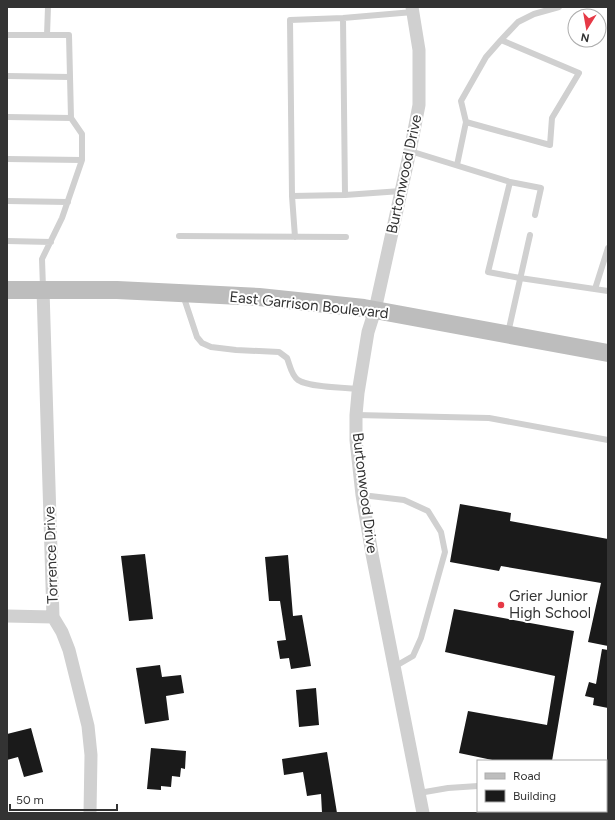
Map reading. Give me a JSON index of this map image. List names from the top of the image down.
{
  "streets": {
    "main road": ["East Garrison Boulevard"],
    "street": ["Burtonwood Drive", "Torrence Drive"]
  },
  "crossings": [
    ["Burtonwood Drive", "East Garrison Boulevard"],
    ["East Garrison Boulevard", "Torrence Drive"]
  ],
  "places": ["Grier Junior High School"],
  "legend": ["Road", "Building"],
  "scale_bar": "50 m",
  "north": "bottom"
}
